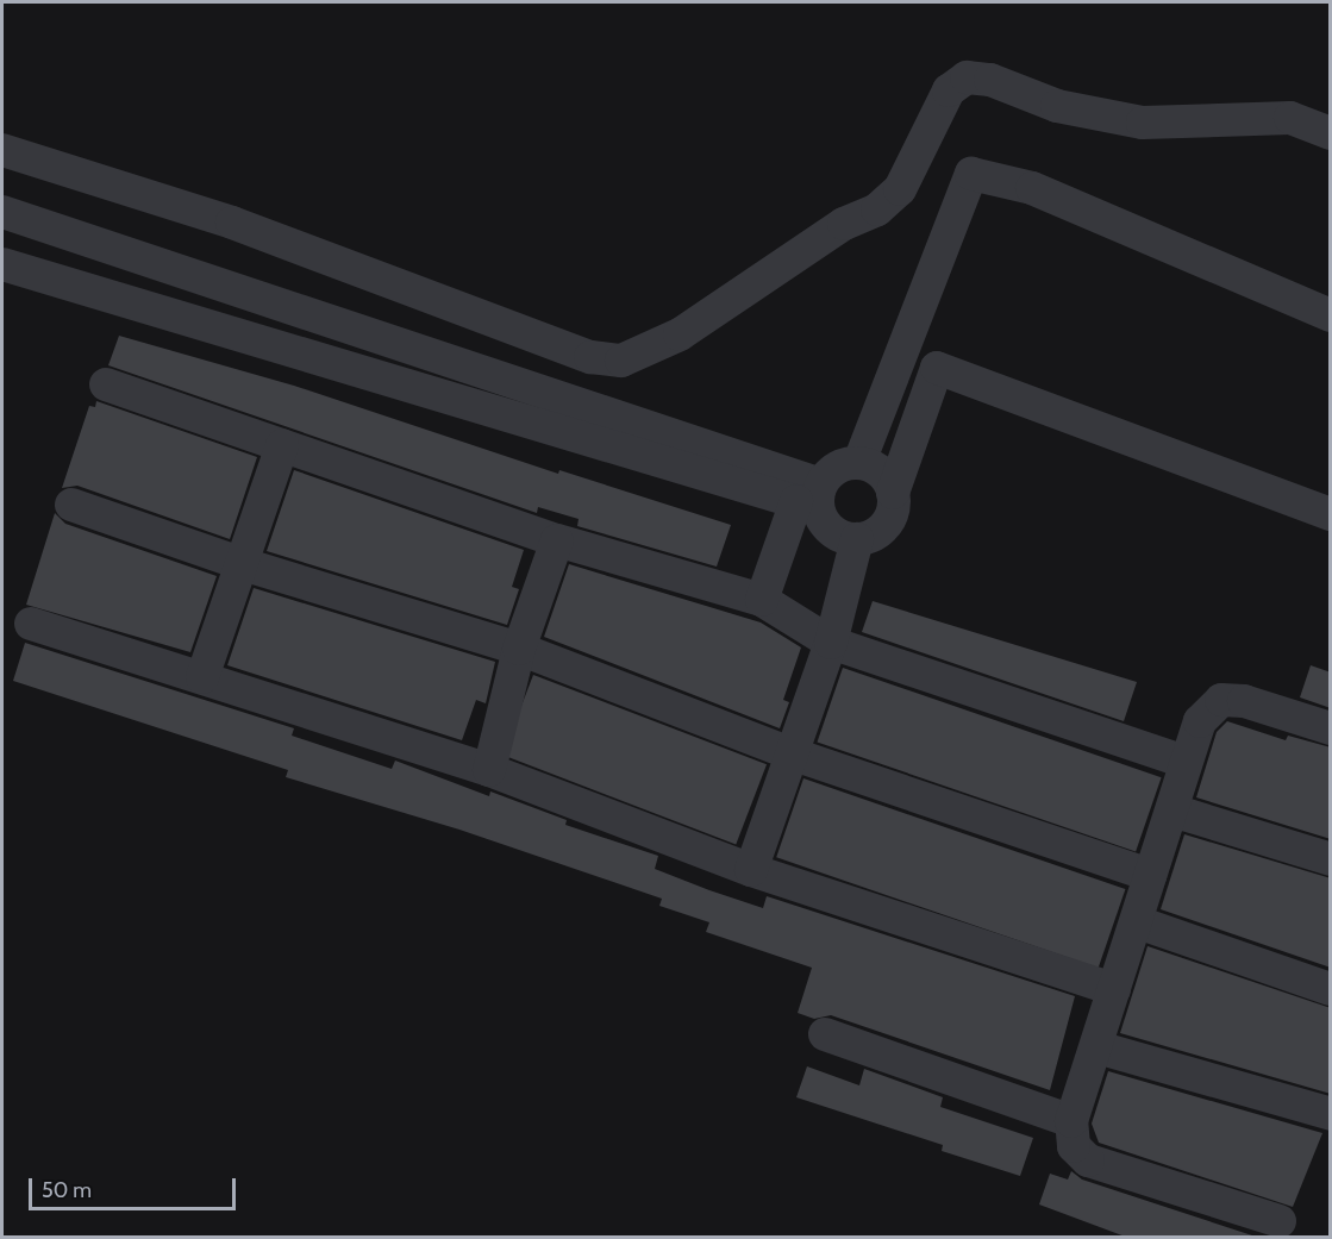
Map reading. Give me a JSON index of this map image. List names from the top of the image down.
{
  "scale_bar": "50 m"
}
